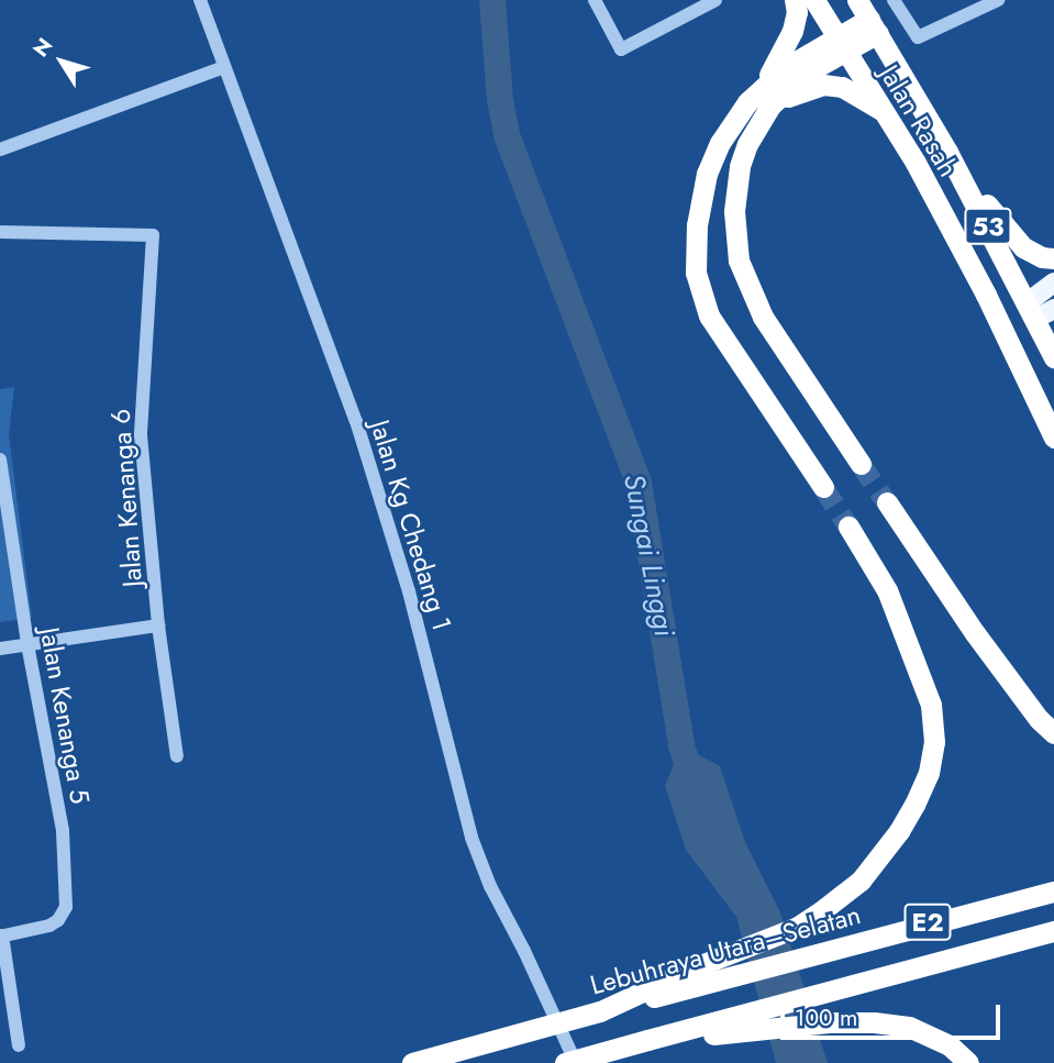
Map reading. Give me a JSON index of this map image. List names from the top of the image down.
{
  "streets": {
    "highway": [
      "Jalan Rasah",
      "53",
      "E2",
      "Lebuhraya Utara–Selatan"
    ],
    "street": ["Jalan Kenanga 6", "Jalan Kg Chedang 1", "Jalan Kenanga 5"]
  },
  "water": ["Sungai Linggi"],
  "scale_bar": "100 m",
  "north": "top left"
}
